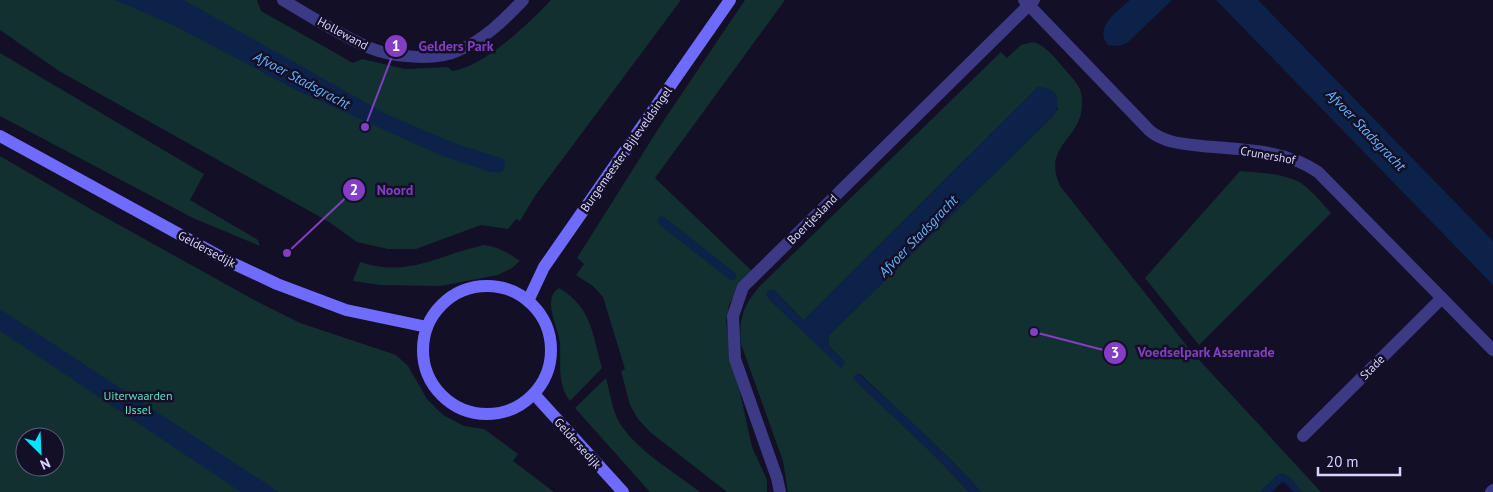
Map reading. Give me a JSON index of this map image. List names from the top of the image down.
{
  "streets": {
    "main road": ["Burgemeester Bijleveldsingel", "Geldersedijk"],
    "street": [
      "Hollewand",
      "Crunershof",
      "Boertjesland",
      "Stade"
    ]
  },
  "crossings": [
    ["Burgemeester Bijleveldsingel", "Geldersedijk"],
    ["Crunershof", "Boertjesland"],
    ["Crunershof", "Stade"]
  ],
  "water": ["Afvoer Stadsgracht"],
  "parks": ["Uiterwaarden IJssel"],
  "places": ["Gelders Park", "Noord", "Voedselpark Assenrade"],
  "scale_bar": "20 m",
  "north": "bottom right"
}
